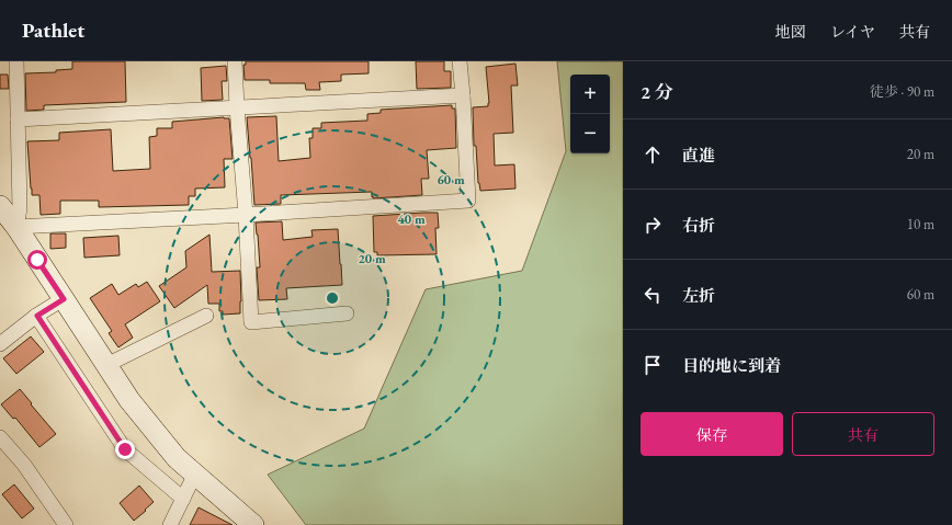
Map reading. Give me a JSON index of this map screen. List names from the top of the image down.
{
  "page": {
    "header": "Pathlet",
    "nav": ["地図", "レイヤ", "共有"],
    "heading": ["2 分", "徒歩 · 90 m"],
    "map_buttons": ["+", "−"],
    "list": [
      ["直進", "20 m"],
      ["右折", "10 m"],
      ["左折", "60 m"],
      "目的地に到着"
    ],
    "buttons": ["保存", "共有"]
  },
  "rings": ["60 m", "40 m", "20 m"]
}
